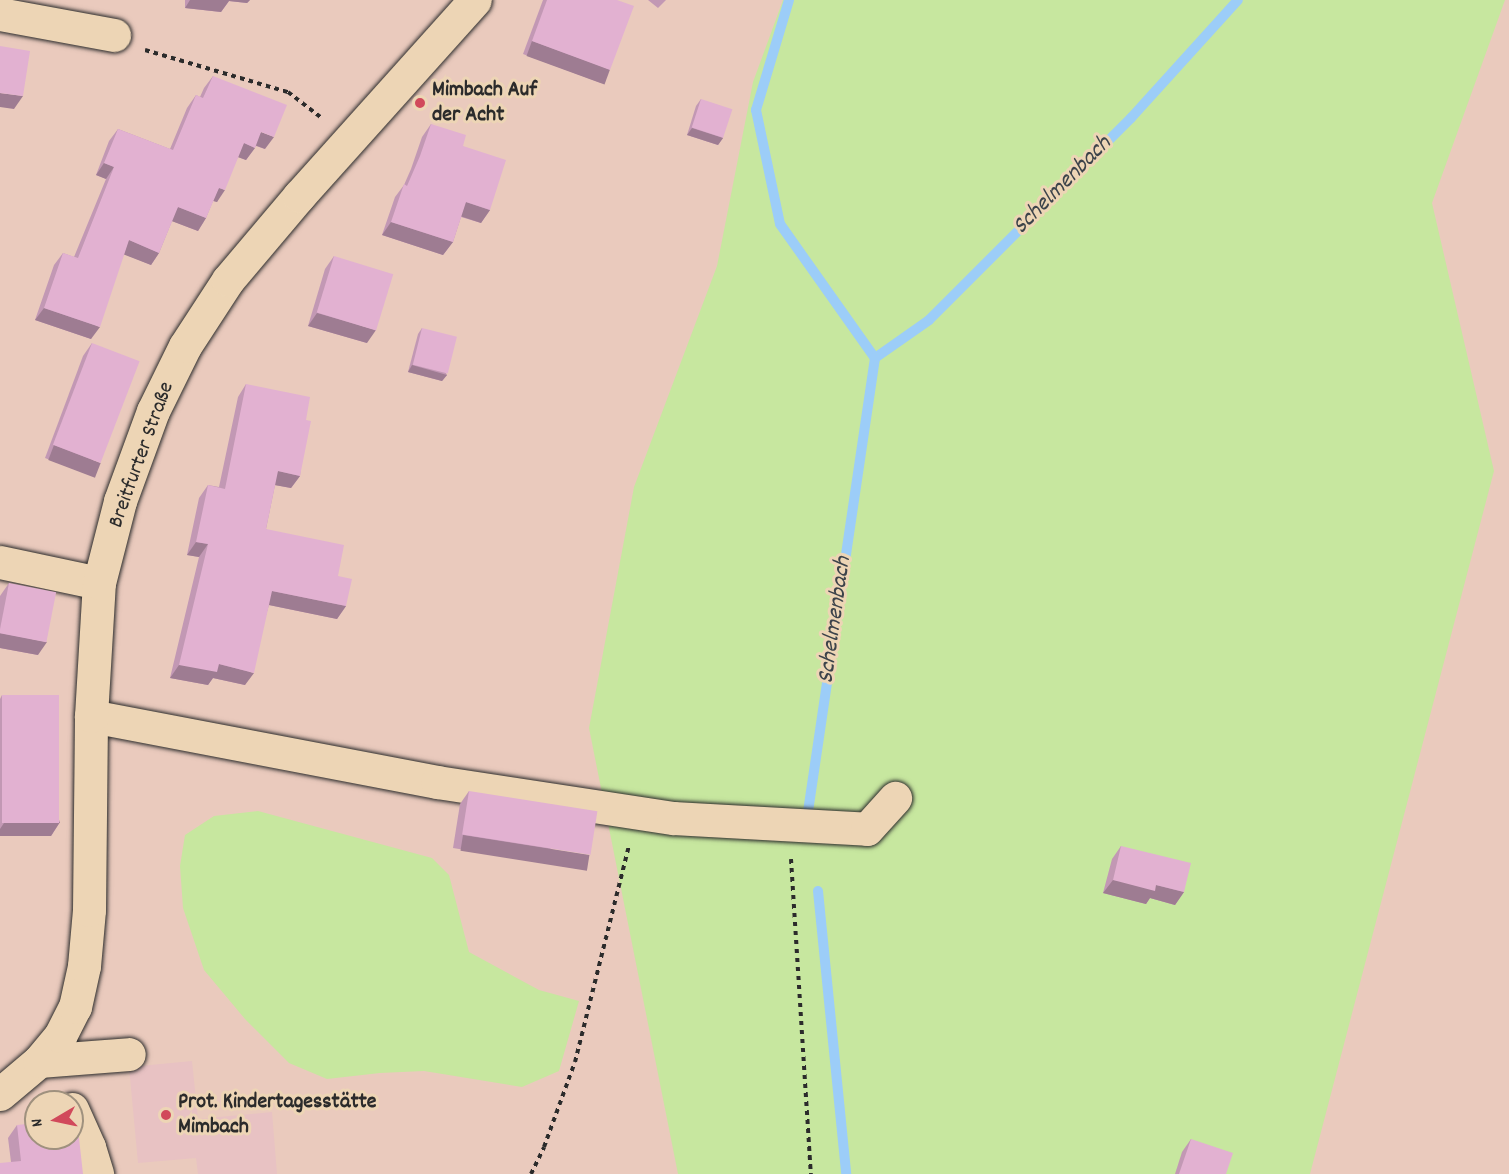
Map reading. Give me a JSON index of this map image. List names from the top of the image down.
{
  "streets": {
    "main road": ["Breitfurter Straße"]
  },
  "water": ["Schelmenbach"],
  "places": ["Mimbach Auf der Acht", "Prot. Kindertagesstätte Mimbach"],
  "north": "left"
}
